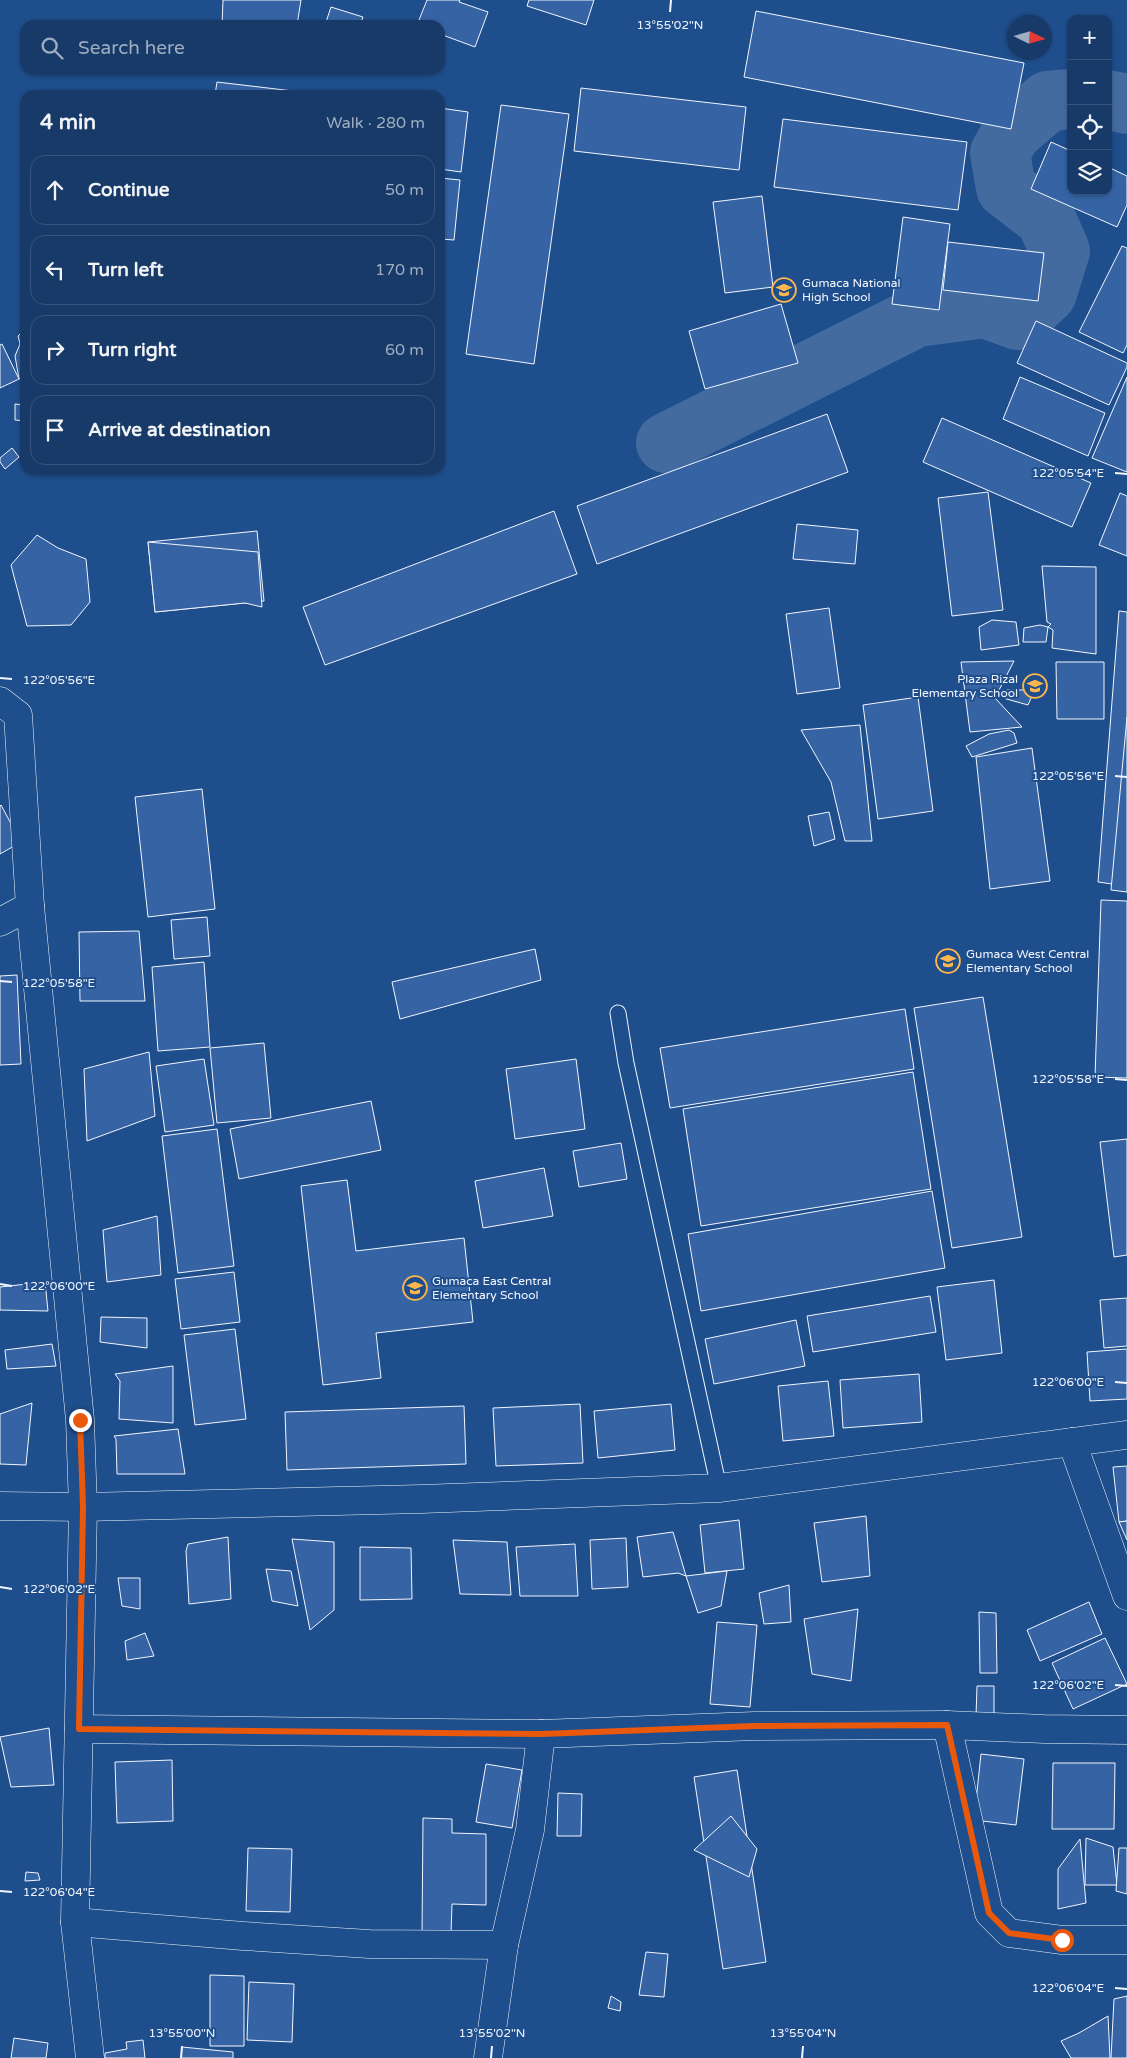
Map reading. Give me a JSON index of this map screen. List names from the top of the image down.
{
  "places": {
    "school or university": [
      "Gumaca National High School",
      "Plaza Rizal Elementary School",
      "Gumaca West Central Elementary School",
      "Gumaca East Central Elementary School"
    ]
  },
  "north": "right",
  "page": {
    "map_buttons": ["+", "−"],
    "search": "Search here",
    "heading": ["4 min", "Walk · 280 m"],
    "list": [
      ["Continue", "50 m"],
      ["Turn left", "170 m"],
      ["Turn right", "60 m"],
      "Arrive at destination"
    ]
  },
  "coordinates": [
    "13°55'02\"N",
    "122°05'54\"E",
    "122°05'56\"E",
    "122°05'58\"E",
    "122°06'00\"E",
    "122°06'02\"E",
    "122°06'04\"E",
    "13°55'00\"N",
    "13°55'04\"N"
  ]
}
